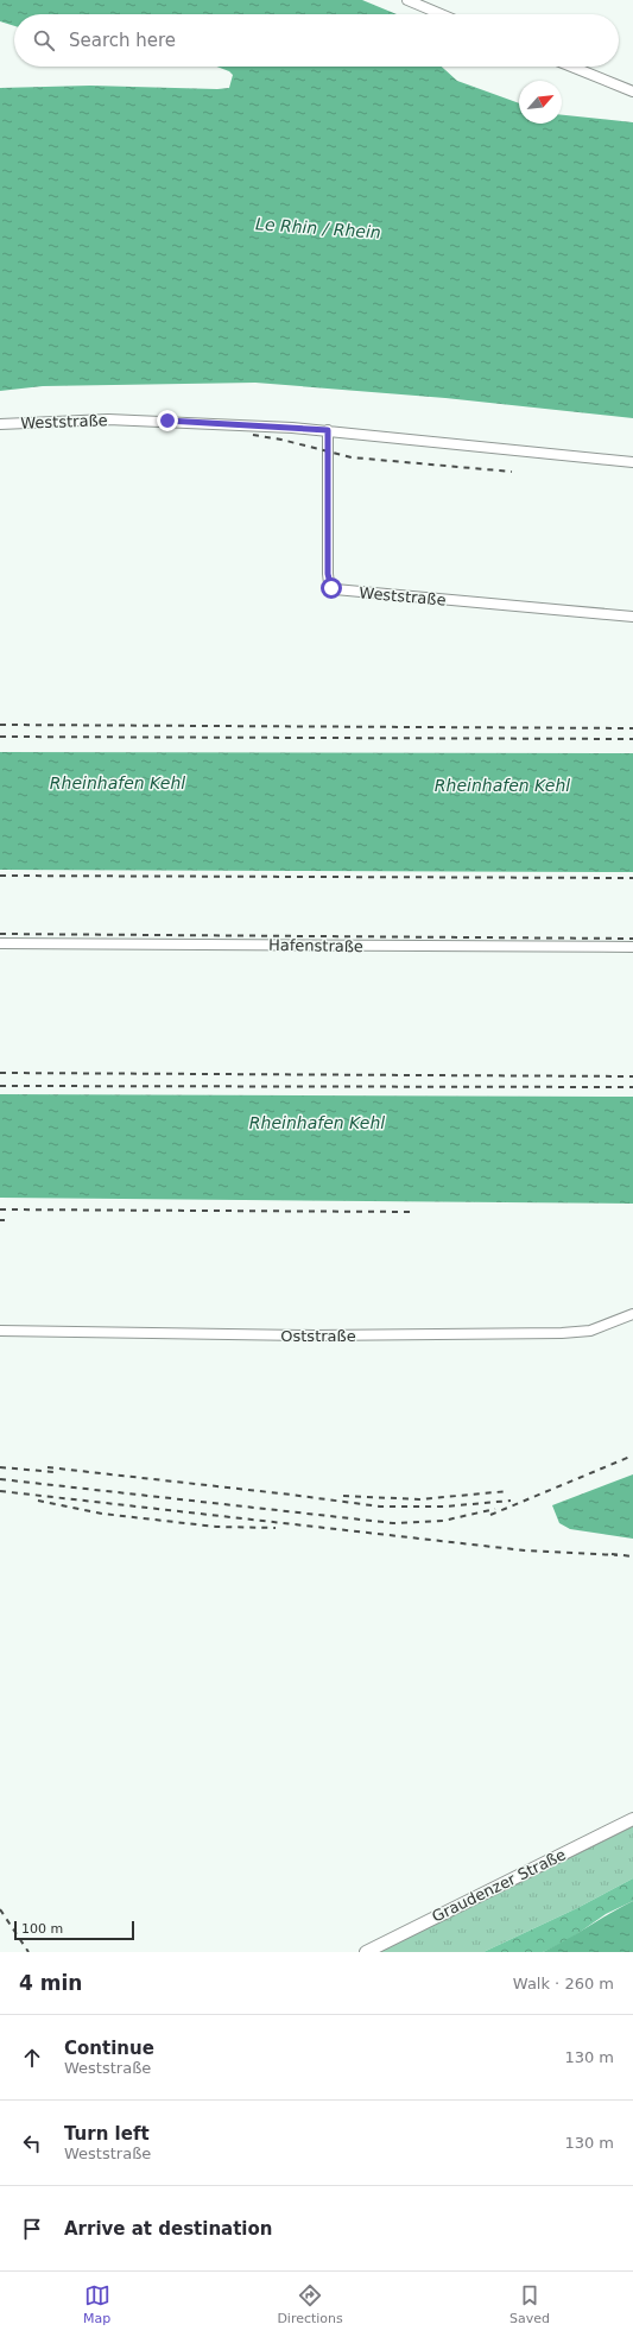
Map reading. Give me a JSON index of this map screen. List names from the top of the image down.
{
  "streets": {
    "street": [
      "Weststraße",
      "Hafenstraße",
      "Oststraße",
      "Graudenzer Straße"
    ]
  },
  "water": ["Le Rhin / Rhein", "Rheinhafen Kehl"],
  "scale_bar": "100 m",
  "north": "top right",
  "page": {
    "search": "Search here",
    "scale": "100 m",
    "heading": ["4 min", "Walk · 260 m"],
    "list": [
      ["Continue", "Weststraße", "130 m"],
      ["Turn left", "Weststraße", "130 m"],
      "Arrive at destination"
    ],
    "nav": ["Map", "Directions", "Saved"]
  }
}
